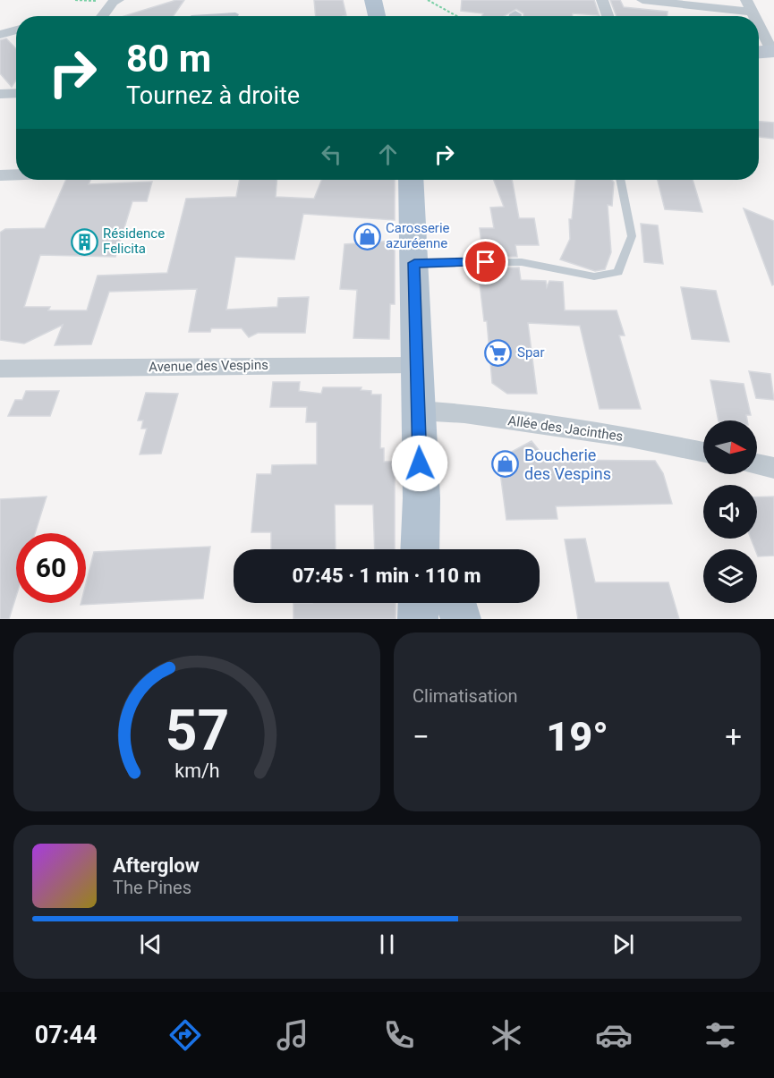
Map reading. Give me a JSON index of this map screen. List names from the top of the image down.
{
  "streets": {
    "street": ["Avenue des Vespins", "Allée des Jacinthes"]
  },
  "places": {
    "shop": ["Carosserie azuréenne", "Boucherie des Vespins"],
    "building": ["Résidence Felicita"],
    "supermarket": ["Spar"]
  },
  "north": "right",
  "page": {
    "turn": ["80 m", "Tournez à droite"],
    "limit": "60",
    "trip": "07:45 · 1 min · 110 m",
    "tile": "Climatisation",
    "heat": ["−", "19°", "+"],
    "song": ["Afterglow", "The Pines"],
    "tabs": "07:44",
    "gauge": ["57", "km/h"]
  }
}
